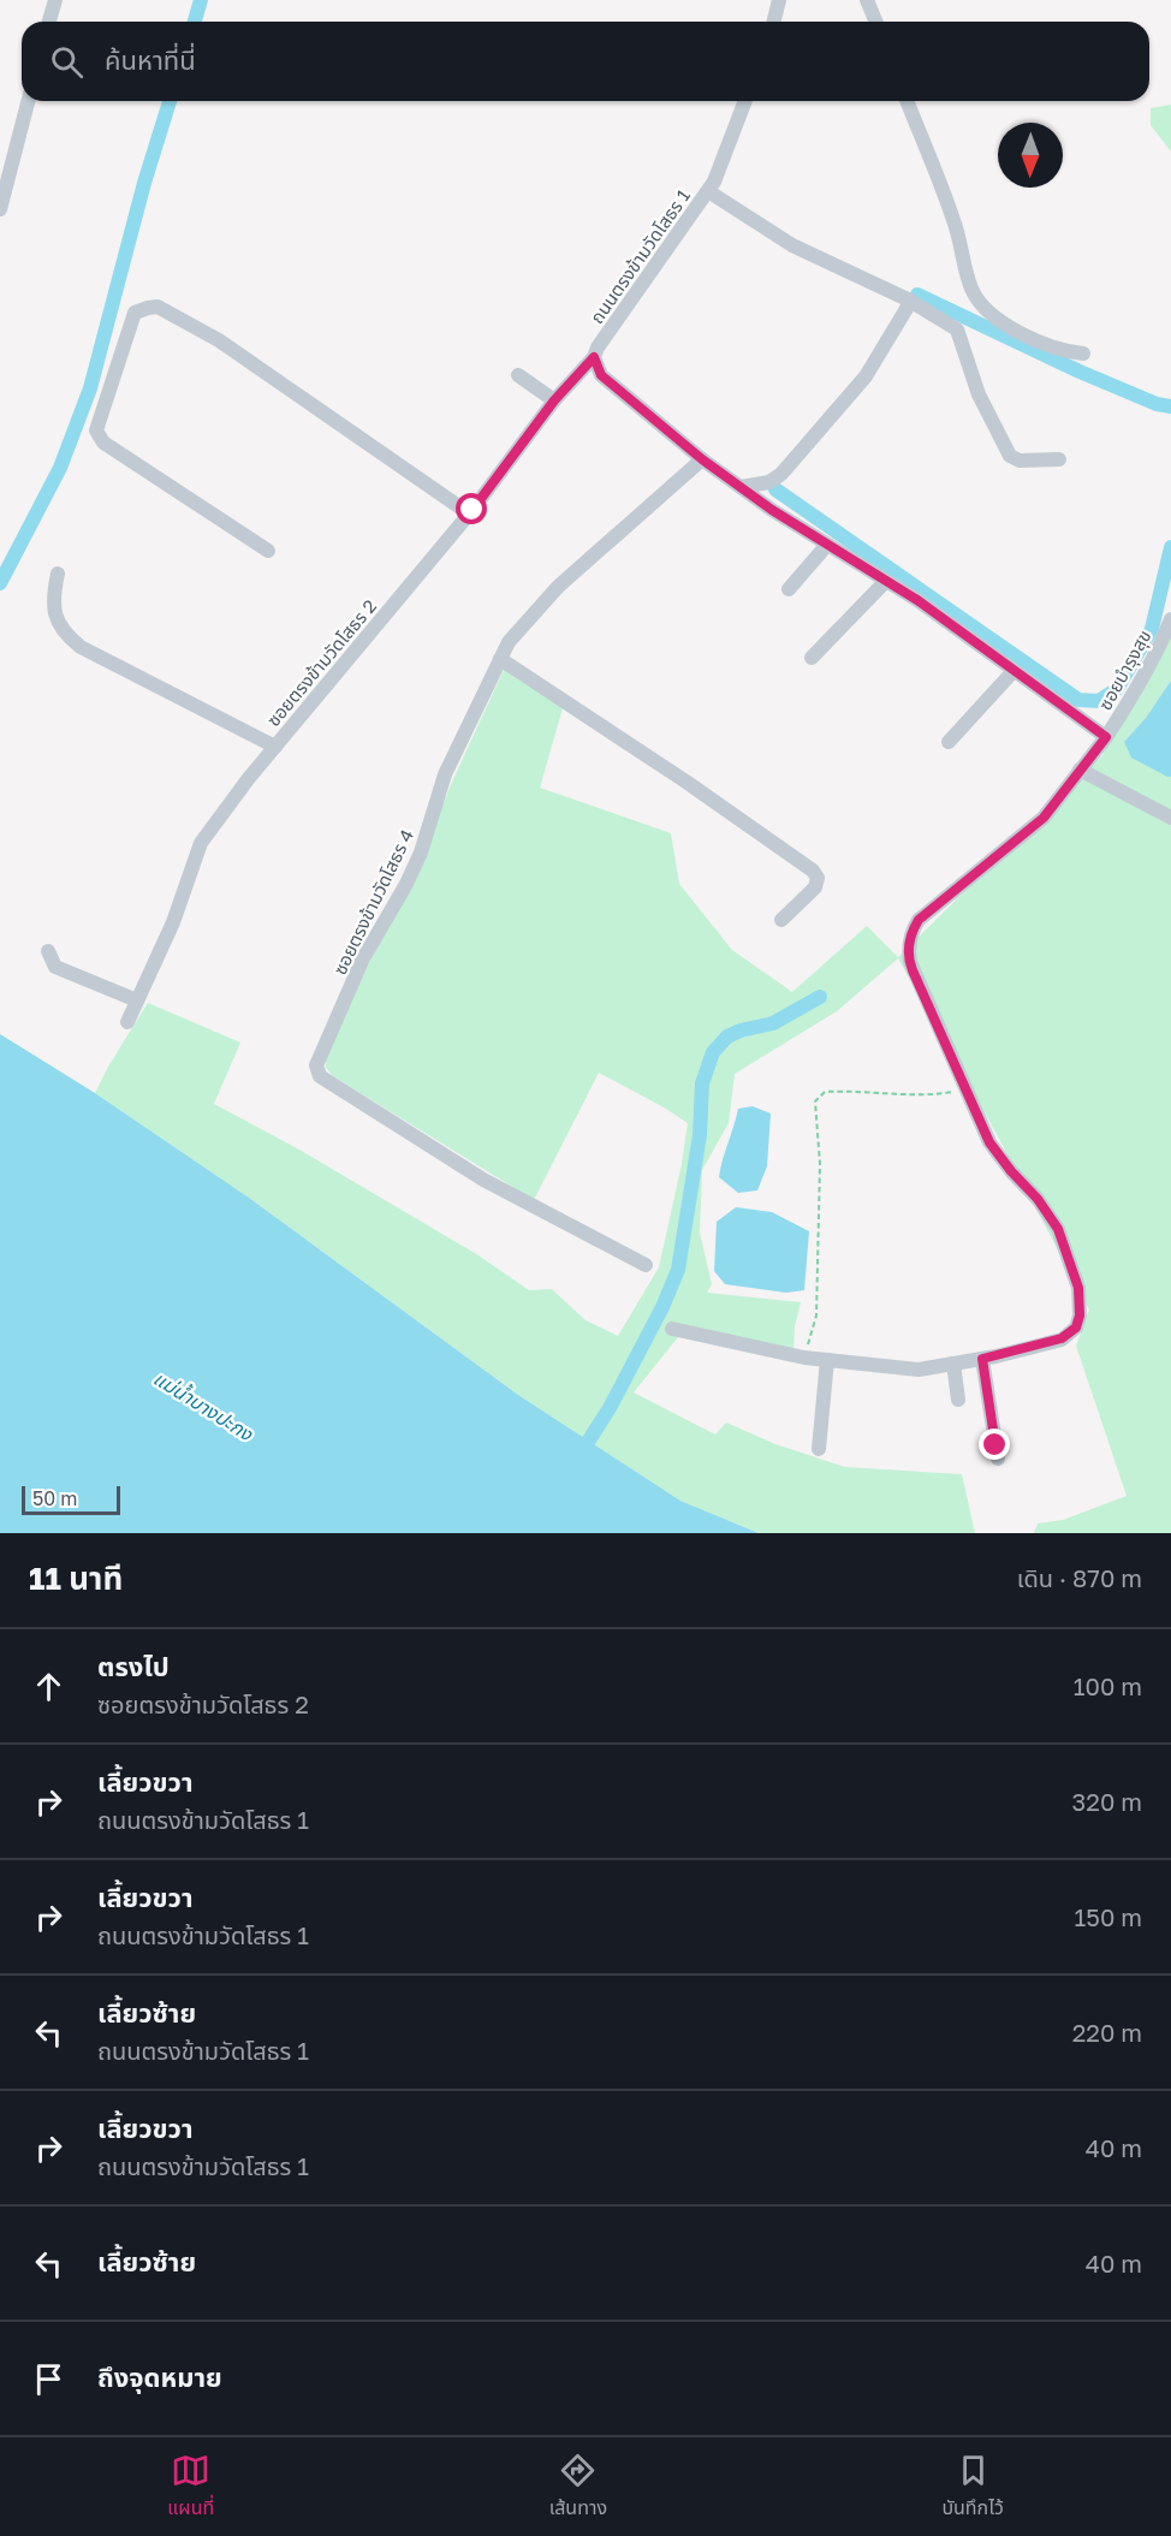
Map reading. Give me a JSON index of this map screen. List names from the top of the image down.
{
  "streets": {
    "street": [
      "ถนนตรงข้ามวัดโสธร 1",
      "ซอยตรงข้ามวัดโสธร 2",
      "ซอยบำรุงสุข",
      "ซอยตรงข้ามวัดโสธร 4"
    ]
  },
  "crossings": [
    ["ถนนตรงข้ามวัดโสธร 1", "ซอยตรงข้ามวัดโสธร 2"]
  ],
  "water": ["แม่น้ำบางปะกง"],
  "scale_bar": "50 m",
  "north": "bottom",
  "page": {
    "search": "ค้นหาที่นี่",
    "scale": "50 m",
    "heading": ["11 นาที", "เดิน · 870 m"],
    "list": [
      ["ตรงไป", "ซอยตรงข้ามวัดโสธร 2", "100 m"],
      ["เลี้ยวขวา", "ถนนตรงข้ามวัดโสธร 1", "320 m"],
      ["เลี้ยวขวา", "ถนนตรงข้ามวัดโสธร 1", "150 m"],
      ["เลี้ยวซ้าย", "ถนนตรงข้ามวัดโสธร 1", "220 m"],
      ["เลี้ยวขวา", "ถนนตรงข้ามวัดโสธร 1", "40 m"],
      ["เลี้ยวซ้าย", "40 m"],
      "ถึงจุดหมาย"
    ],
    "nav": ["แผนที่", "เส้นทาง", "บันทึกไว้"]
  }
}
